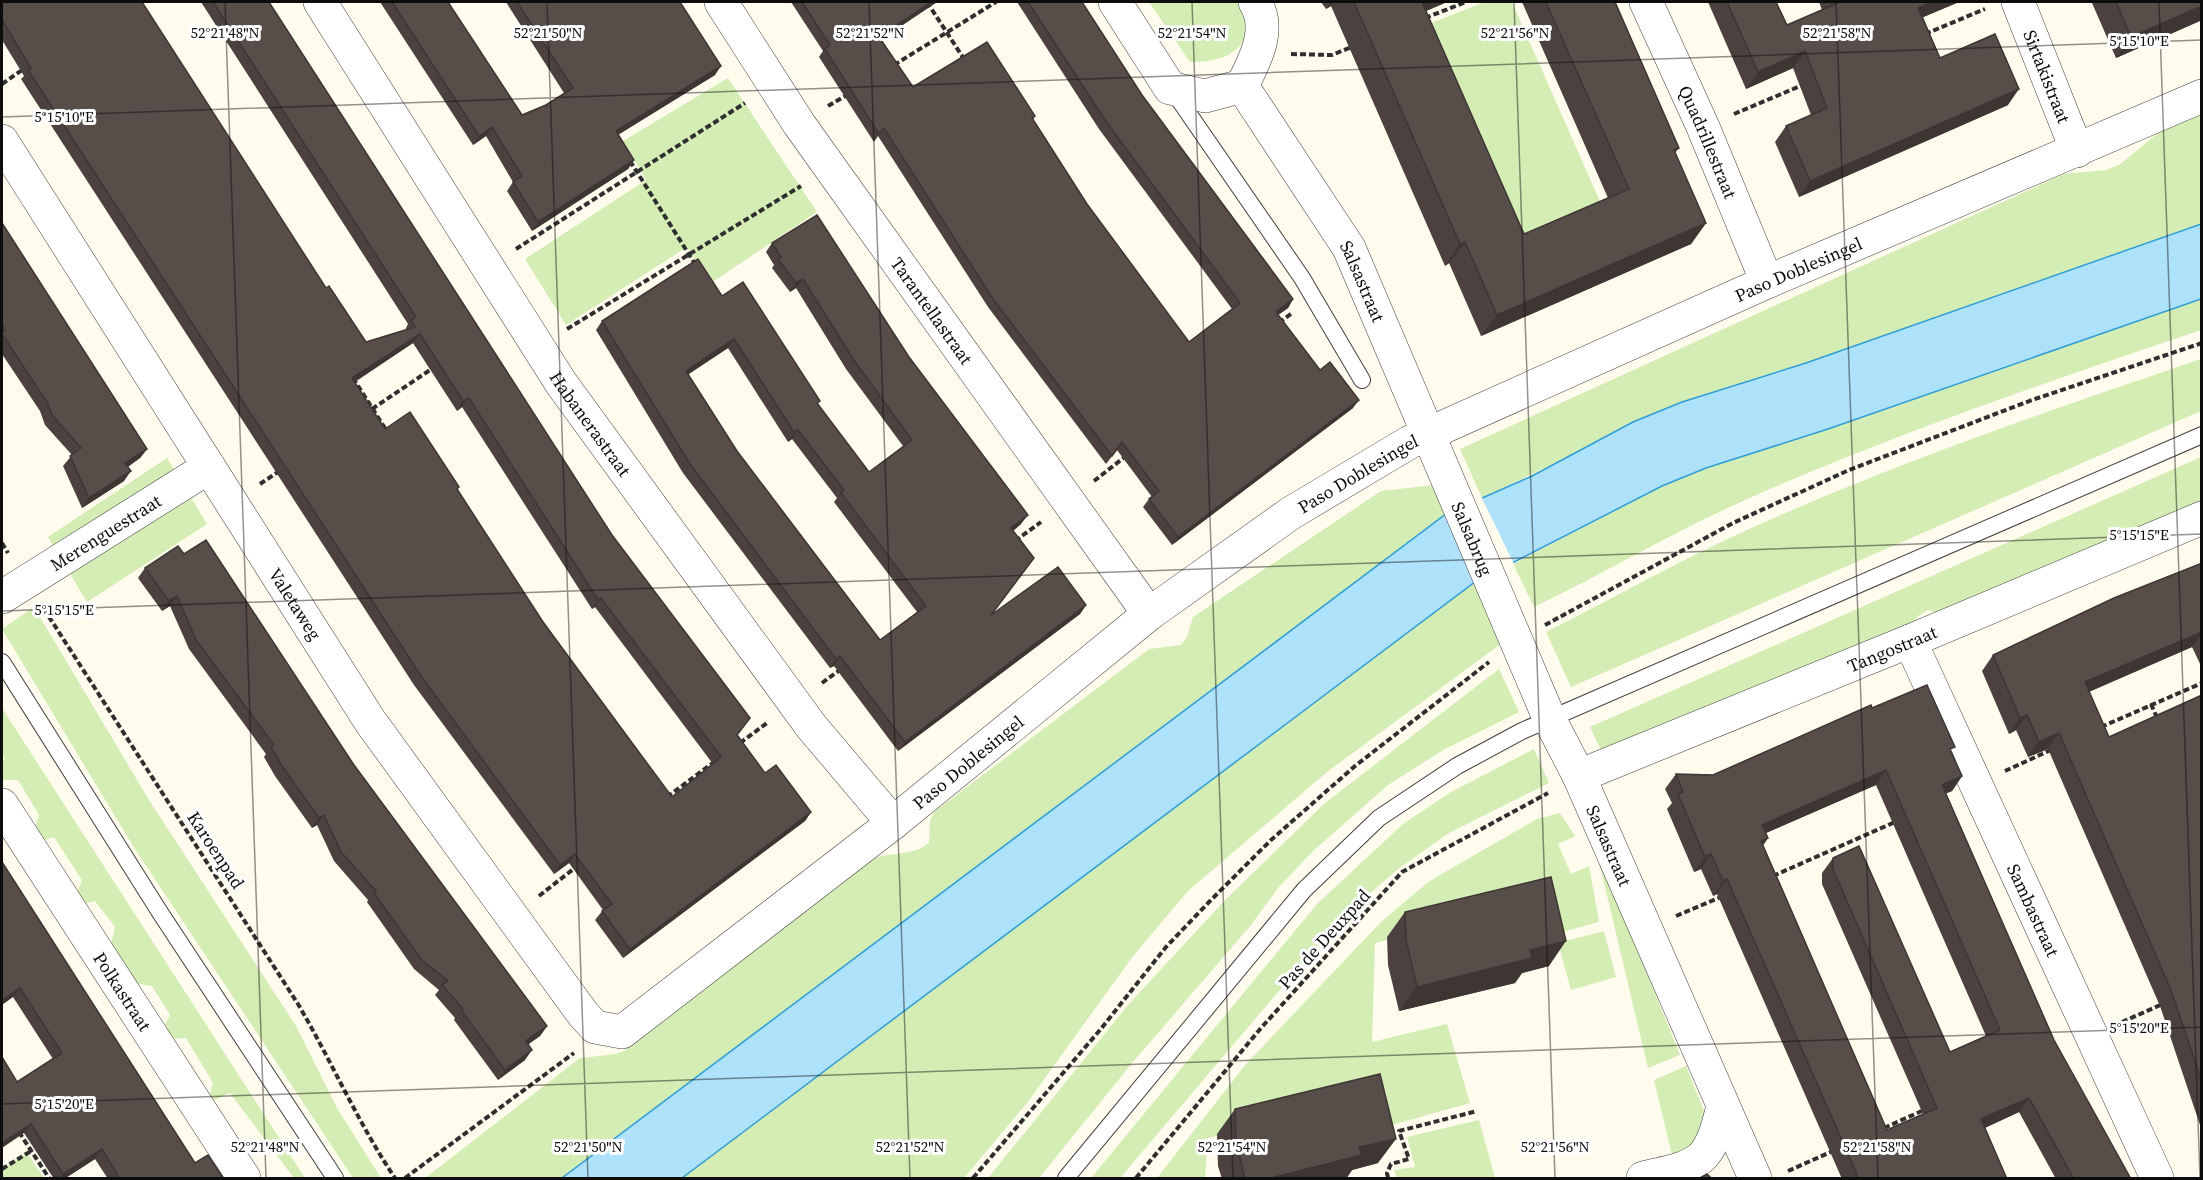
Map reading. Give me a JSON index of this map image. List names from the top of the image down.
{
  "streets": {
    "street": [
      "Sirtakistraat",
      "Quadrillestraat",
      "Paso Doblesingel",
      "Salsastraat",
      "Tarantellastraat",
      "Habanerastraat",
      "Merenguestraat",
      "Salsabrug",
      "Valetaweg",
      "Tangostraat",
      "Sambastraat",
      "Polkastraat"
    ],
    "path": ["Karoenpad", "Pas de Deuxpad"]
  },
  "crossings": [
    ["Sirtakistraat", "Paso Doblesingel"],
    ["Quadrillestraat", "Paso Doblesingel"],
    ["Paso Doblesingel", "Salsastraat"],
    ["Paso Doblesingel", "Tarantellastraat"],
    ["Paso Doblesingel", "Habanerastraat"],
    ["Paso Doblesingel", "Valetaweg"],
    ["Salsastraat", "Salsabrug"],
    ["Salsastraat", "Tangostraat"],
    ["Salsastraat", "Pas de Deuxpad"],
    ["Merenguestraat", "Valetaweg"],
    ["Merenguestraat", "Karoenpad"],
    ["Tangostraat", "Sambastraat"],
    ["Tangostraat", "Pas de Deuxpad"]
  ],
  "coordinates": [
    "52°21'48\"N",
    "52°21'50\"N",
    "52°21'52\"N",
    "52°21'54\"N",
    "52°21'56\"N",
    "52°21'58\"N",
    "5°15'10\"E",
    "5°15'15\"E",
    "5°15'20\"E"
  ]
}
